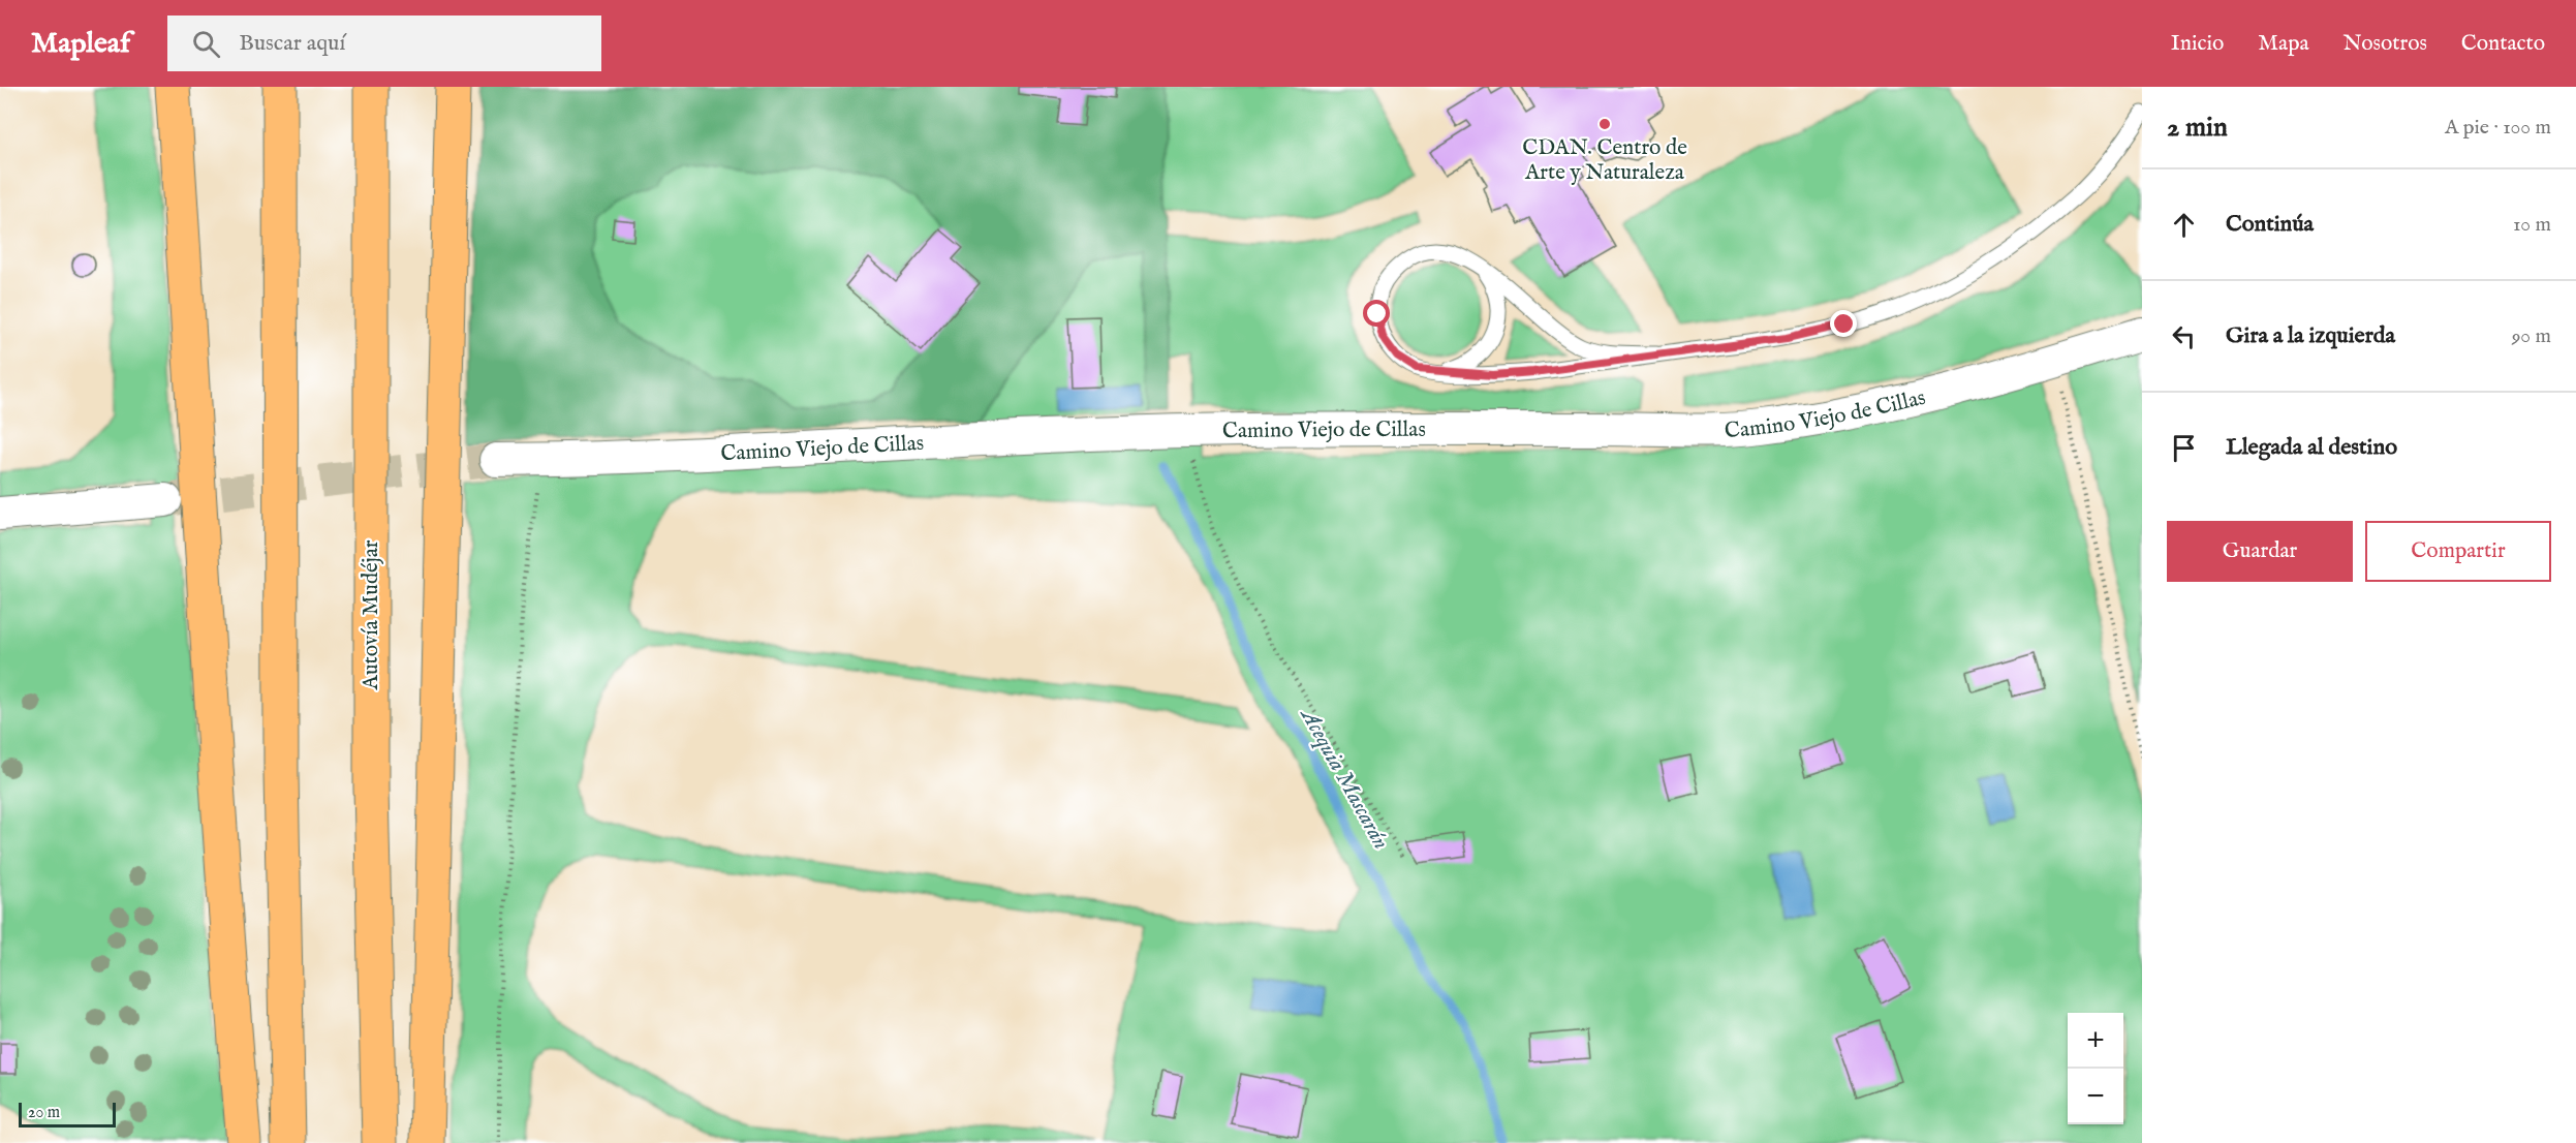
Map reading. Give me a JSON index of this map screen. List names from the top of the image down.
{
  "streets": {
    "highway": ["Autovía Mudéjar"],
    "street": ["Camino Viejo de Cillas"]
  },
  "water": ["Acequia Mascarán"],
  "places": ["CDAN. Centro de Arte y Naturaleza"],
  "scale_bar": "20 m",
  "page": {
    "header": "Mapleaf",
    "search": "Buscar aquí",
    "nav": [
      "Inicio",
      "Mapa",
      "Nosotros",
      "Contacto"
    ],
    "heading": ["2 min", "A pie · 100 m"],
    "list": [
      ["Continúa", "10 m"],
      ["Gira a la izquierda", "90 m"],
      "Llegada al destino"
    ],
    "buttons": ["Guardar", "Compartir"],
    "map_buttons": ["+", "−"],
    "scale": "20 m"
  }
}
